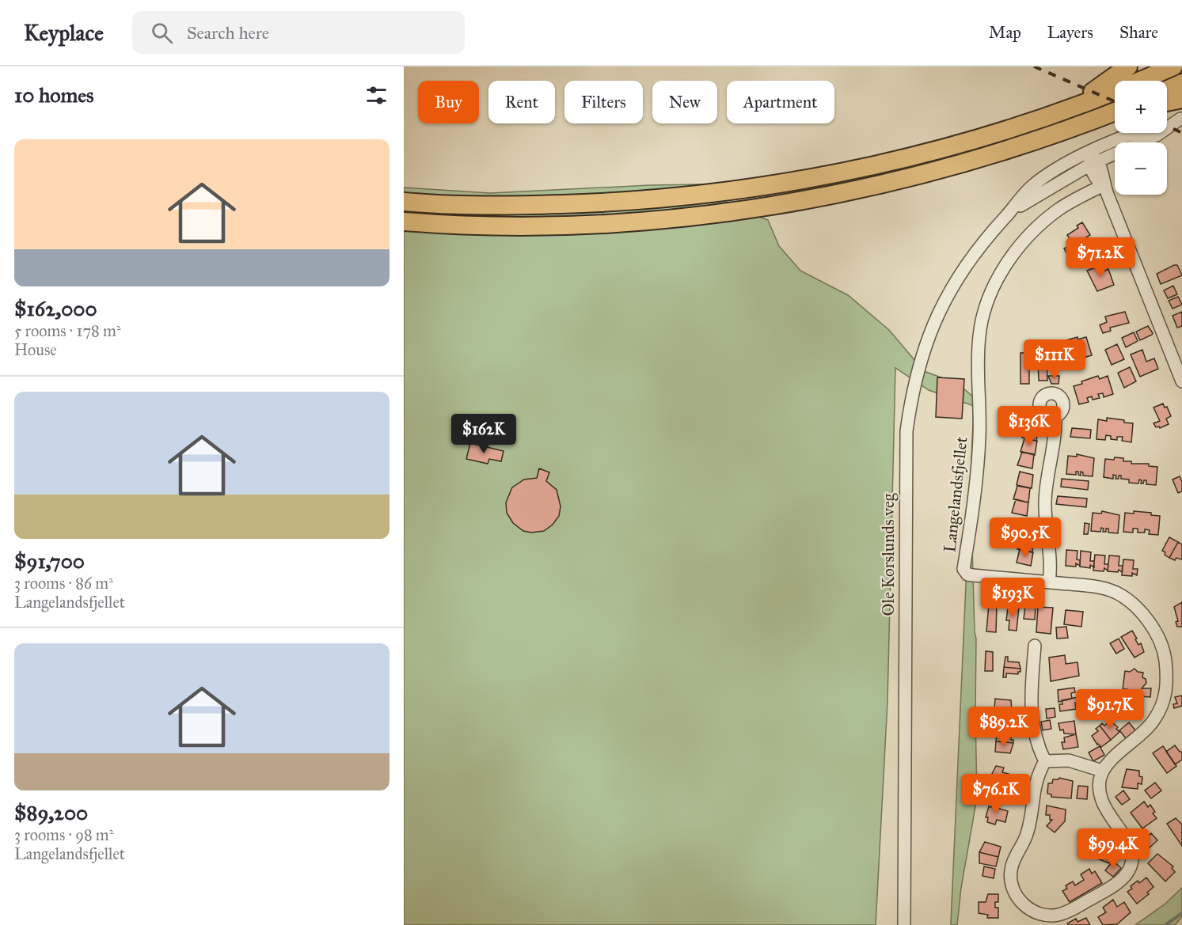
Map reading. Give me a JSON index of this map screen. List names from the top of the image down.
{
  "streets": {
    "street": ["Langelandsfjellet", "Ole Korslunds veg"]
  },
  "page": {
    "header": "Keyplace",
    "search": "Search here",
    "nav": ["Map", "Layers", "Share"],
    "heading": "10 homes",
    "map_buttons": ["+", "−"],
    "chip": [
      "Buy",
      "Rent",
      "Filters",
      "New",
      "Apartment"
    ],
    "list": [
      {
        "name": "$162,000",
        "note": "5 rooms · 178 m² · House"
      },
      {
        "name": "$91,700",
        "note": "3 rooms · 86 m² · Langelandsfjellet"
      },
      {
        "name": "$89,200",
        "note": "3 rooms · 98 m² · Langelandsfjellet"
      }
    ],
    "price": [
      "$71.2K",
      "$111K",
      "$136K",
      "$162K",
      "$90.5K",
      "$193K",
      "$91.7K",
      "$89.2K",
      "$76.1K",
      "$99.4K"
    ]
  }
}
